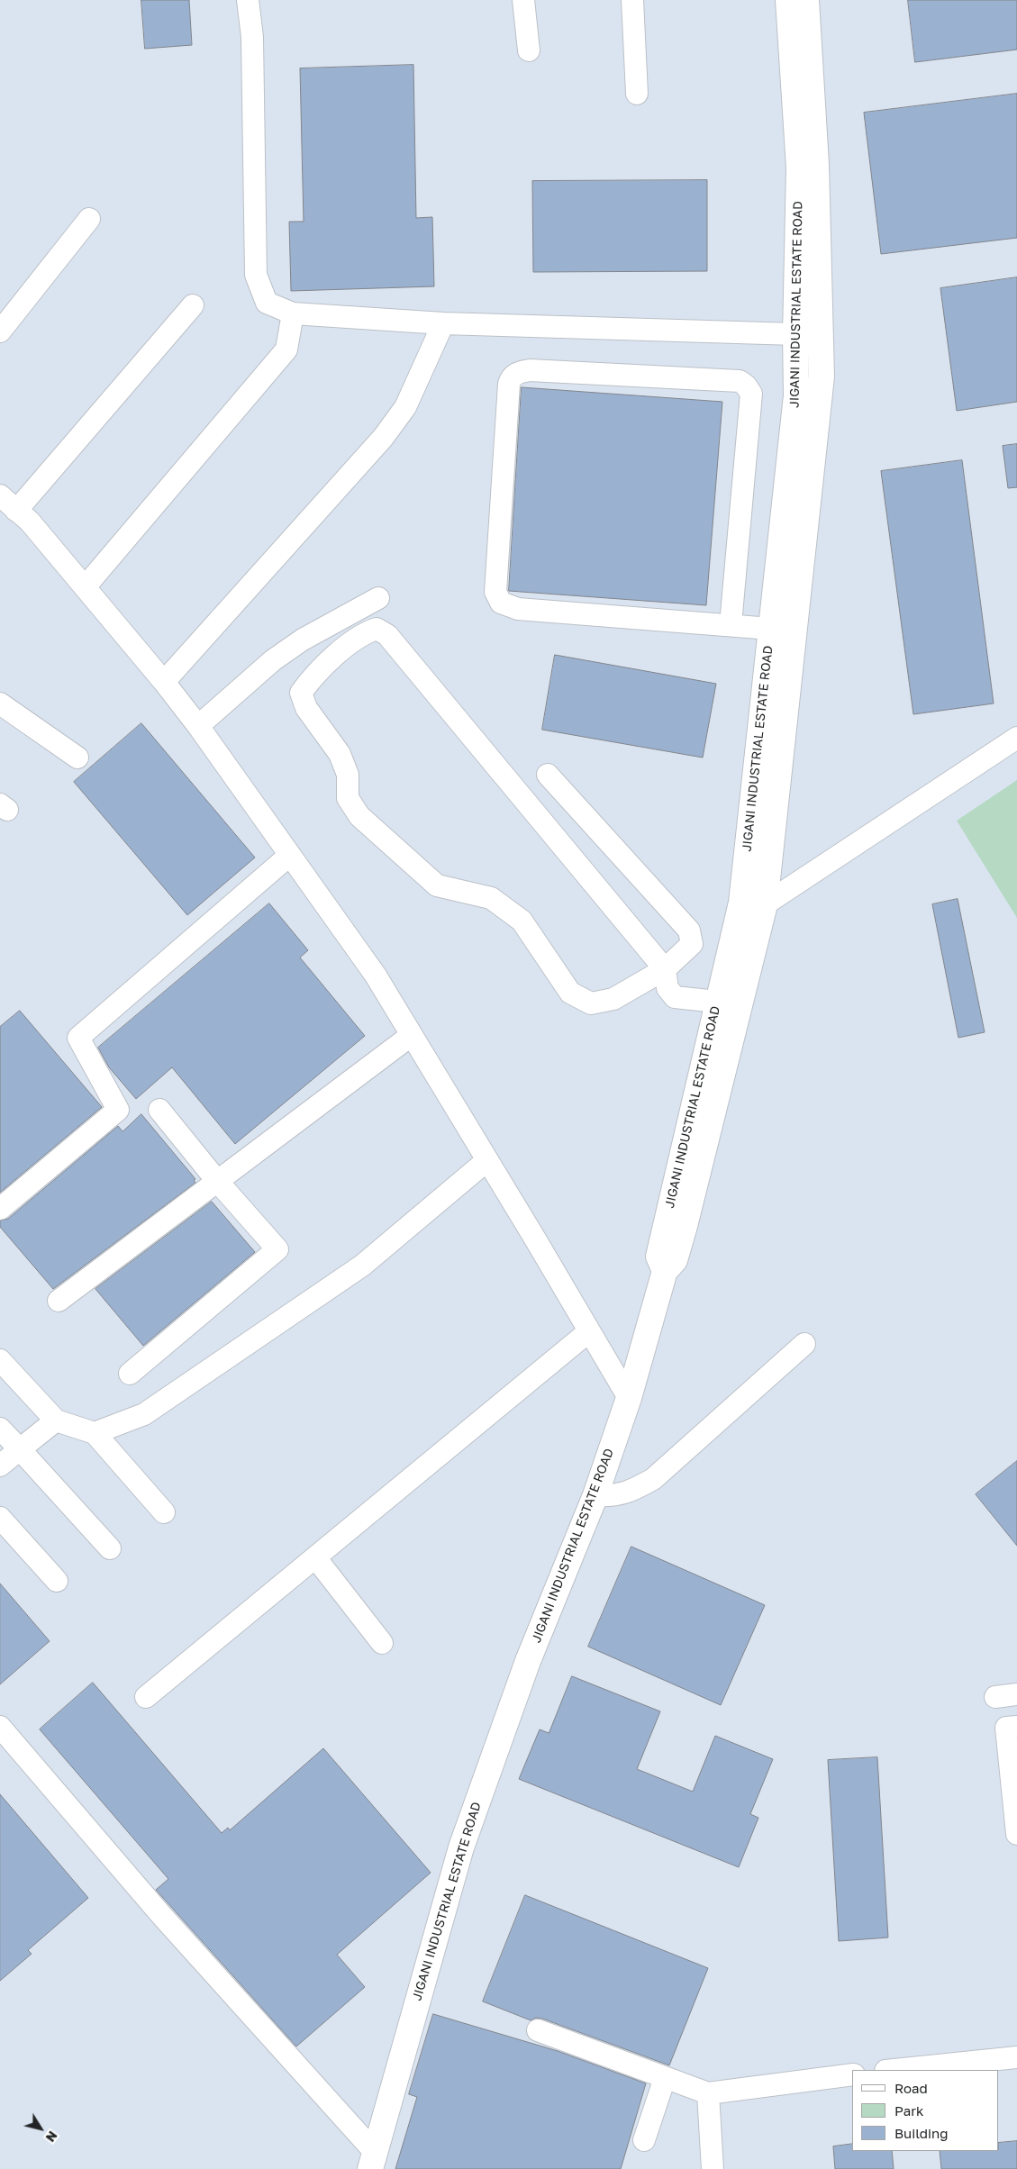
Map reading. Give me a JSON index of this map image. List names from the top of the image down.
{
  "streets": {
    "main road": ["JIGANI INDUSTRIAL ESTATE ROAD"]
  },
  "legend": ["Road", "Park", "Building"],
  "north": "bottom right"
}
